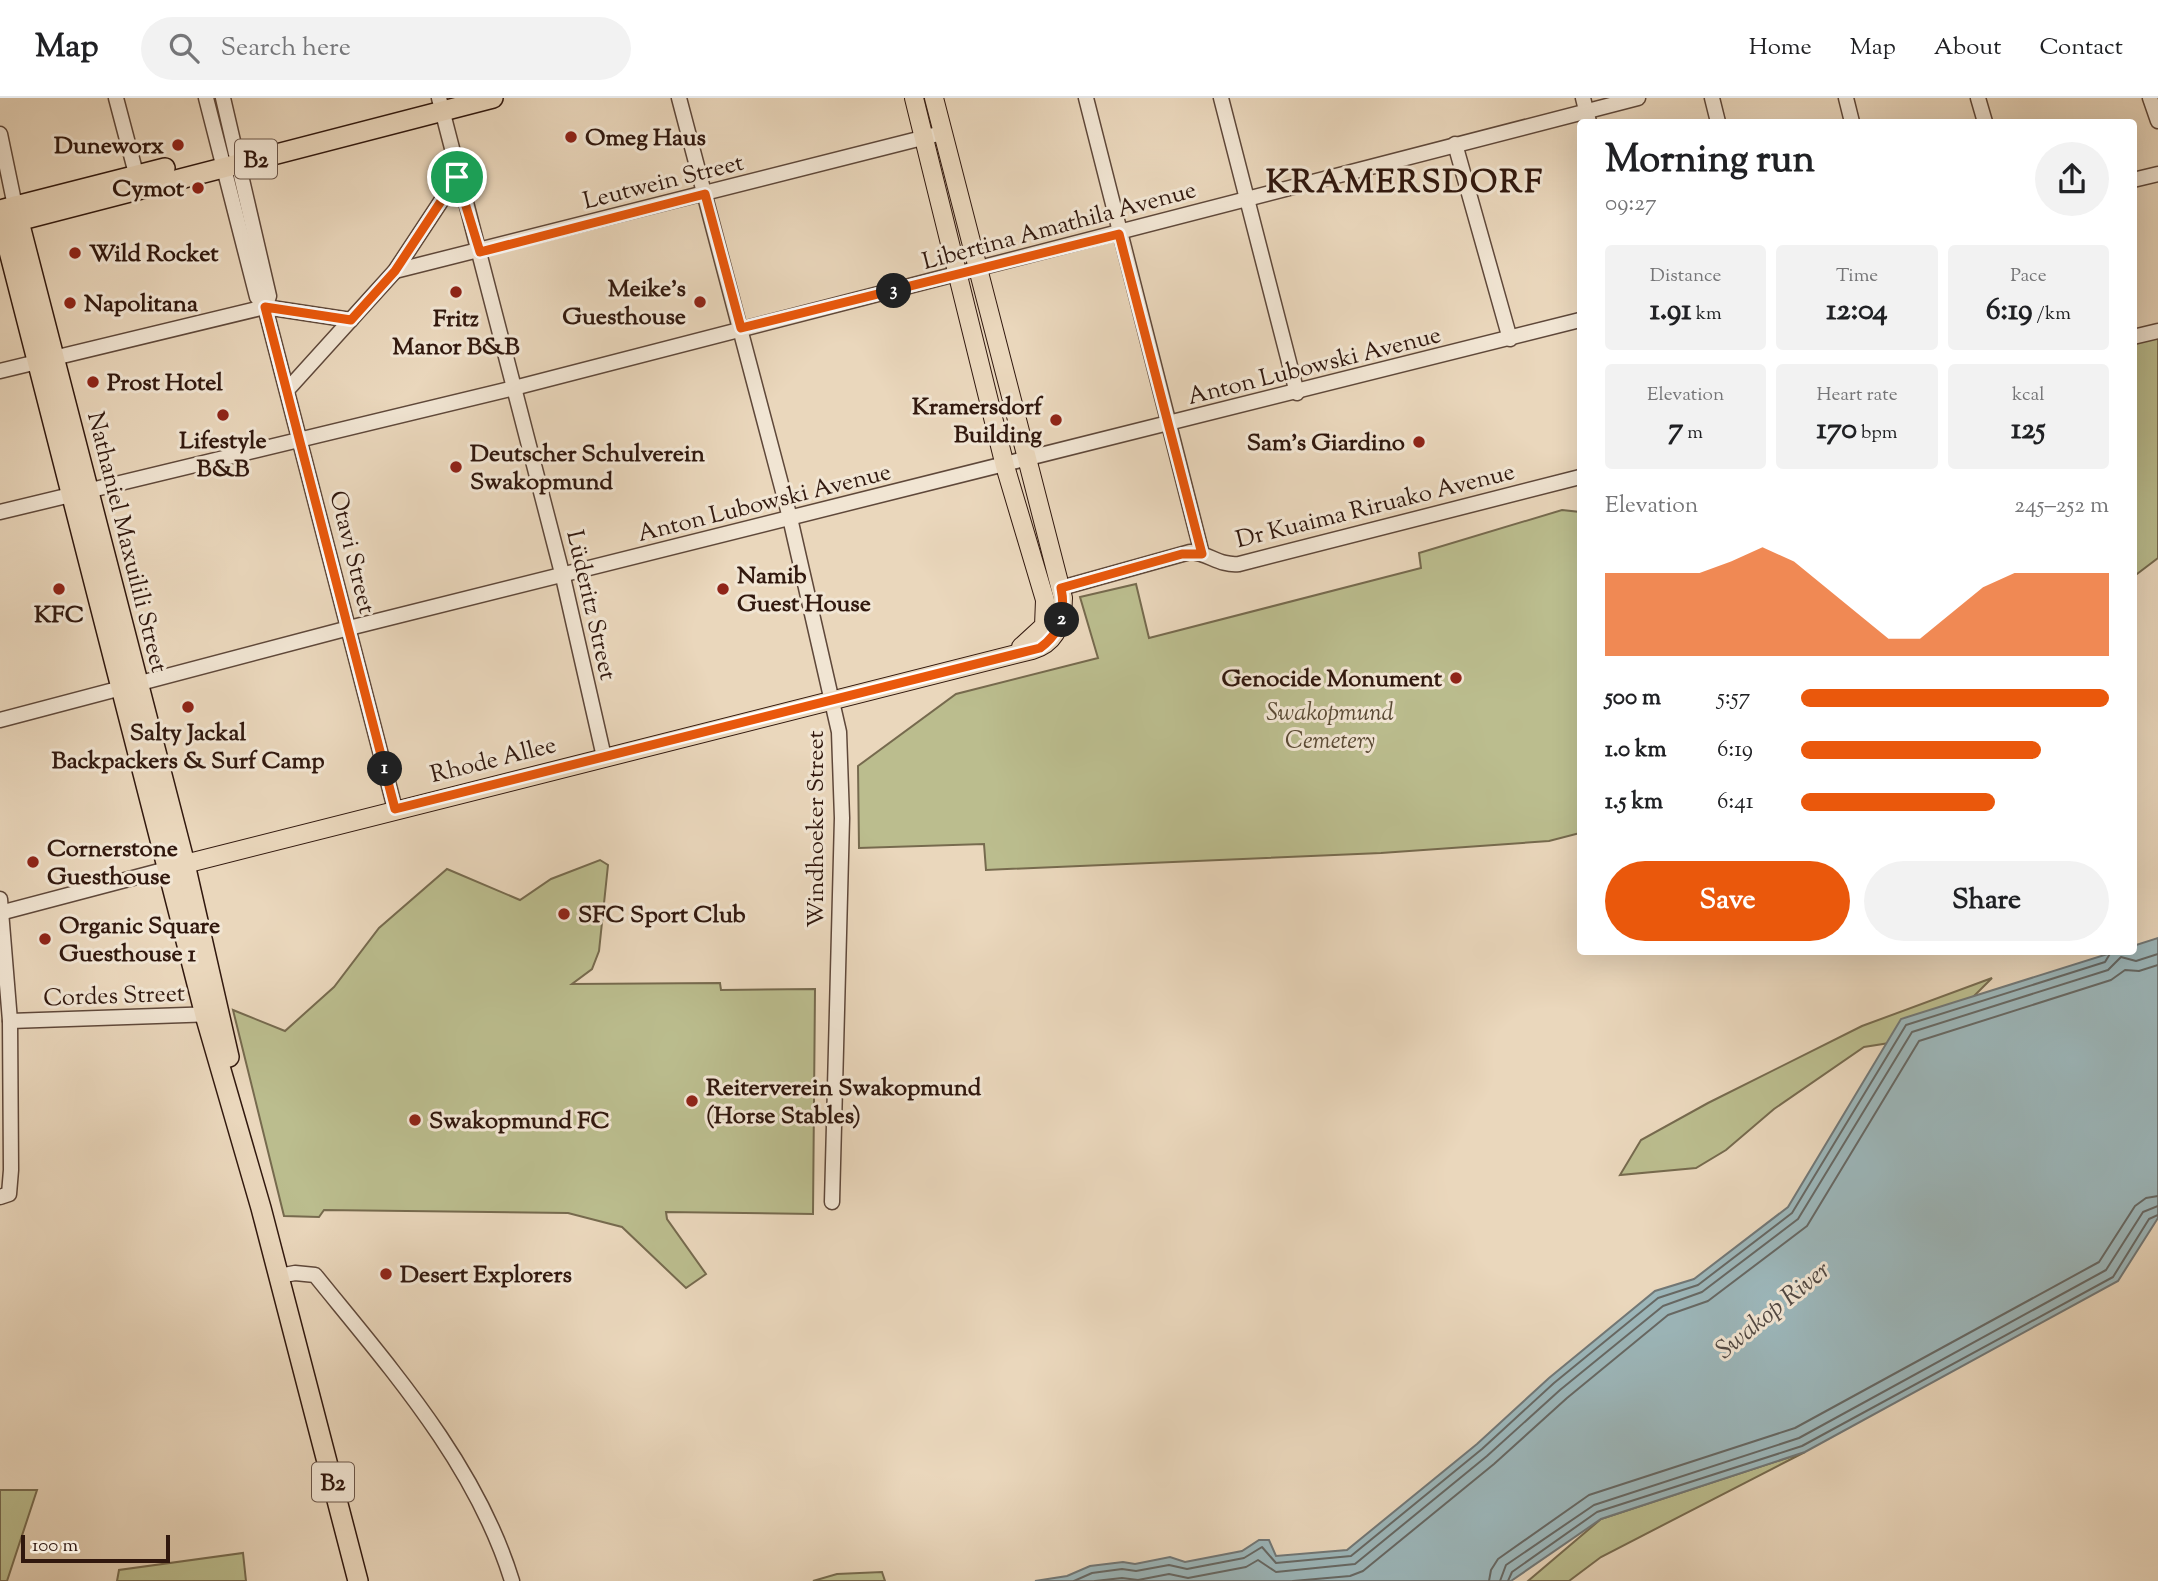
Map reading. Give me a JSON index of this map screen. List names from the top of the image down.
{
  "streets": {
    "highway": ["B2", "Nathaniel Maxuilili Street"],
    "main road": ["Rhode Allee"],
    "street": [
      "Leutwein Street",
      "Libertina Amathila Avenue",
      "Anton Lubowski Avenue",
      "Dr Kuaima Riruako Avenue",
      "Otavi Street",
      "Lüderitz Street",
      "Windhoeker Street",
      "Cordes Street"
    ]
  },
  "crossings": [
    ["B2", "Nathaniel Maxuilili Street"],
    ["B2", "Otavi Street"],
    ["B2", "Lüderitz Street"],
    ["Leutwein Street", "Lüderitz Street"],
    ["Leutwein Street", "Rhode Allee"],
    ["Leutwein Street", "Windhoeker Street"],
    ["Libertina Amathila Avenue", "Nathaniel Maxuilili Street"],
    ["Libertina Amathila Avenue", "Otavi Street"],
    ["Libertina Amathila Avenue", "Lüderitz Street"],
    ["Libertina Amathila Avenue", "Rhode Allee"],
    ["Libertina Amathila Avenue", "Windhoeker Street"],
    ["Anton Lubowski Avenue", "Nathaniel Maxuilili Street"],
    ["Anton Lubowski Avenue", "Otavi Street"],
    ["Anton Lubowski Avenue", "Lüderitz Street"],
    ["Anton Lubowski Avenue", "Rhode Allee"],
    ["Anton Lubowski Avenue", "Windhoeker Street"],
    ["Dr Kuaima Riruako Avenue", "Rhode Allee"],
    ["Nathaniel Maxuilili Street", "Rhode Allee"],
    ["Nathaniel Maxuilili Street", "Cordes Street"],
    ["Otavi Street", "Rhode Allee"],
    ["Lüderitz Street", "Rhode Allee"],
    ["Rhode Allee", "Windhoeker Street"]
  ],
  "districts": ["KRAMERSDORF"],
  "water": ["Swakop River"],
  "parks": ["Swakopmund Cemetery"],
  "places": [
    "Omeg Haus",
    "Duneworx",
    "Cymot",
    "Wild Rocket",
    "Fritz Manor B&B",
    "Meike's Guesthouse",
    "Napolitana",
    "Prost Hotel",
    "Lifestyle B&B",
    "Kramersdorf Building",
    "Sam's Giardino",
    "Deutscher Schulverein Swakopmund",
    "KFC",
    "Namib Guest House",
    "Genocide Monument",
    "Salty Jackal Backpackers & Surf Camp",
    "Cornerstone Guesthouse",
    "SFC Sport Club",
    "Organic Square Guesthouse 1",
    "Reiterverein Swakopmund (Horse Stables)",
    "Swakopmund FC",
    "Desert Explorers"
  ],
  "scale_bar": "100 m",
  "page": {
    "header": "Map",
    "search": "Search here",
    "nav": [
      "Home",
      "Map",
      "About",
      "Contact"
    ],
    "heading": ["Morning run", "09:27"],
    "stats": [
      ["Distance", "1.91 km"],
      ["Time", "12:04"],
      ["Pace", "6:19 /km"],
      ["Elevation", "7 m"],
      ["Heart rate", "170 bpm"],
      ["kcal", "125"]
    ],
    "pins": ["3", "2", "1"],
    "chart": ["Elevation", "245–252 m"],
    "list": [
      {
        "name": "500 m",
        "note": "5:57"
      },
      {
        "name": "1.0 km",
        "note": "6:19"
      },
      {
        "name": "1.5 km",
        "note": "6:41"
      }
    ],
    "buttons": ["Save", "Share"],
    "scale": "100 m"
  }
}
